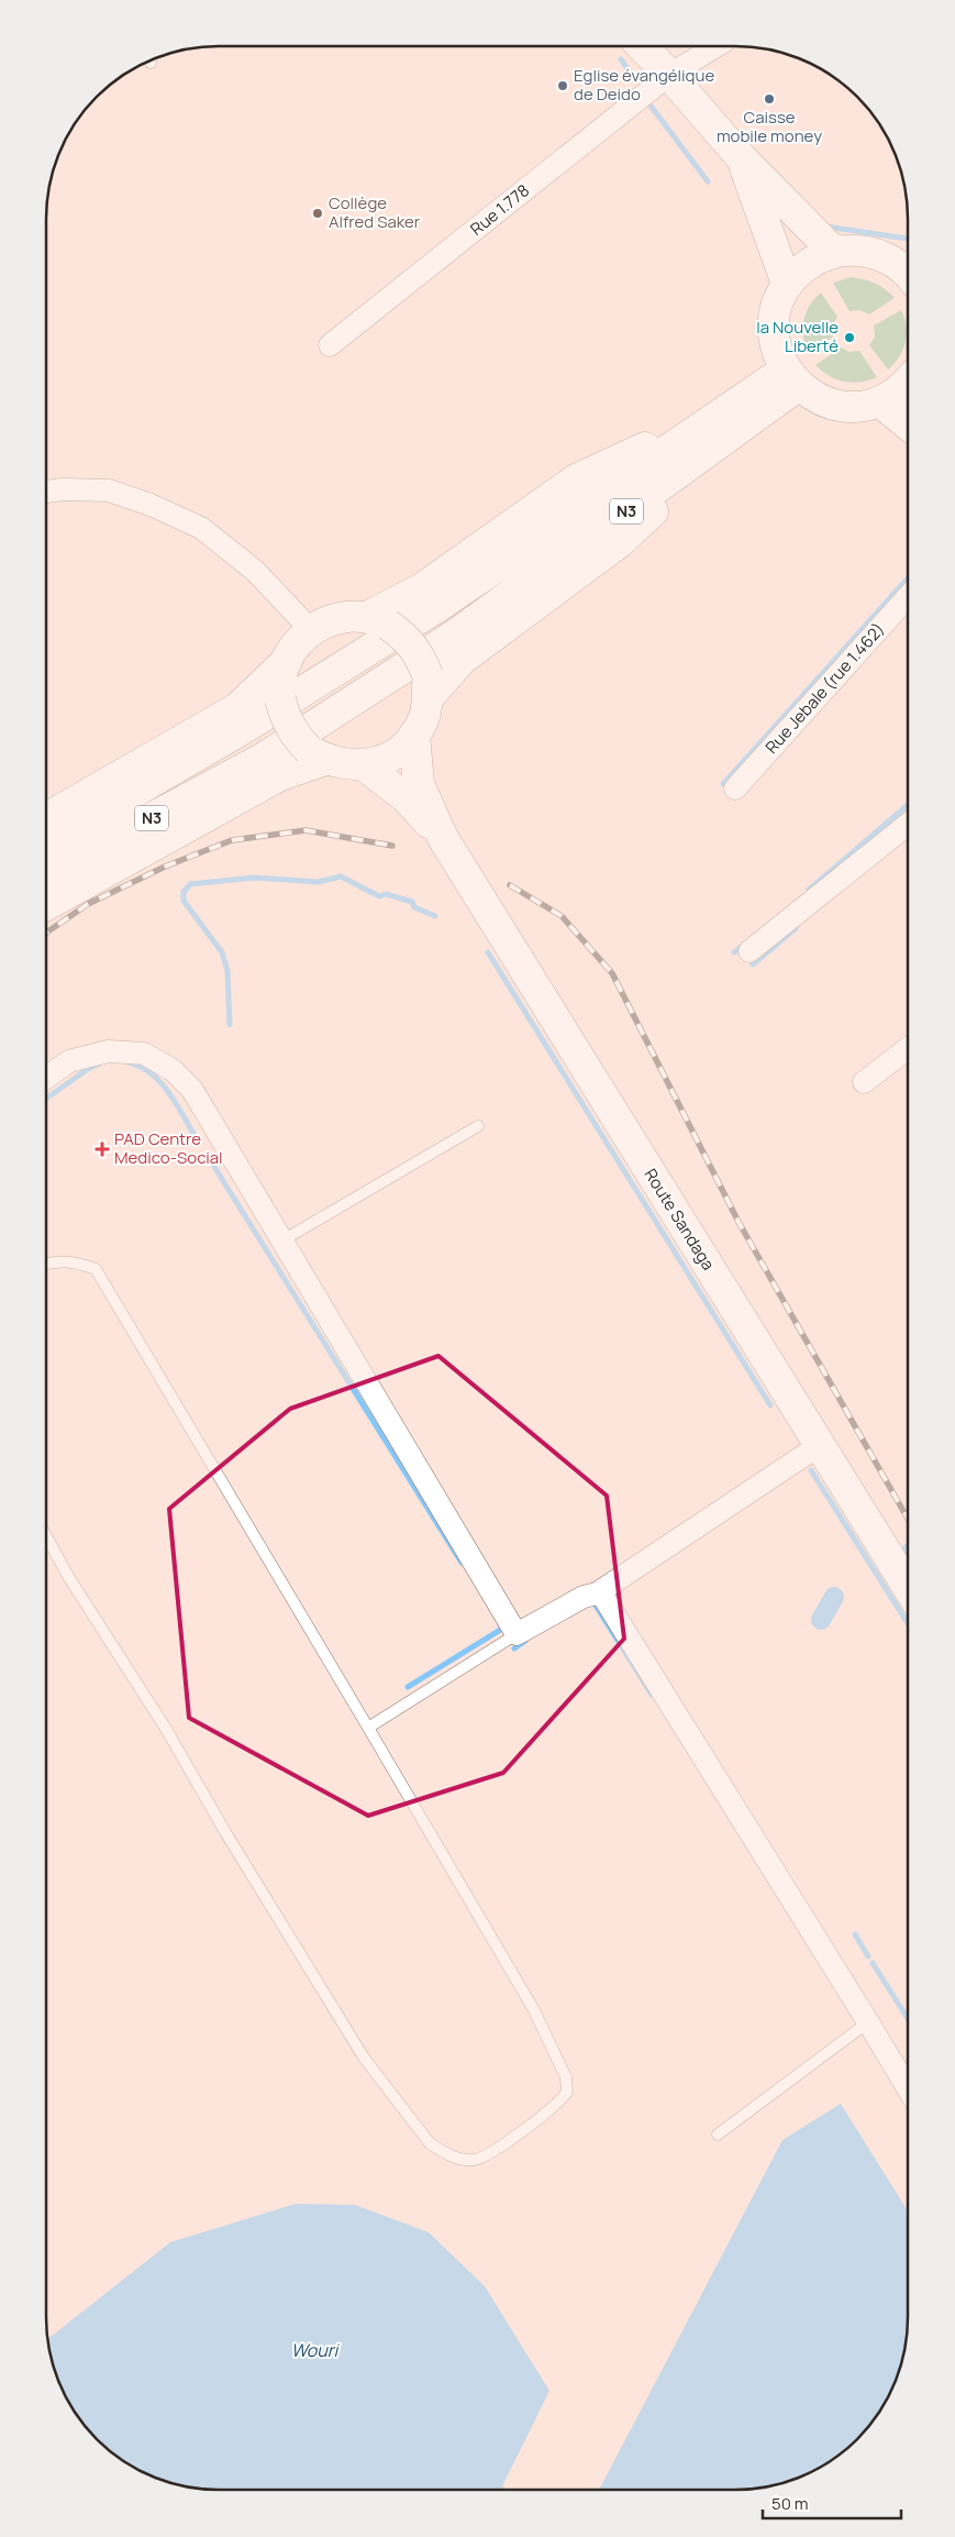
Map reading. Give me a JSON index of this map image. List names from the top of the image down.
{
  "streets": {
    "main road": ["N3", "Route Sandaga"],
    "street": ["Rue 1.778", "Rue Jebale (rue 1.462)"]
  },
  "water": ["Wouri"],
  "places": {
    "other": [
      "Eglise évangélique de Deido",
      "Caisse mobile money",
      "Collège Alfred Saker",
      "la Nouvelle Liberté"
    ],
    "health": ["PAD Centre Medico-Social"]
  },
  "scale_bar": "50 m"
}
